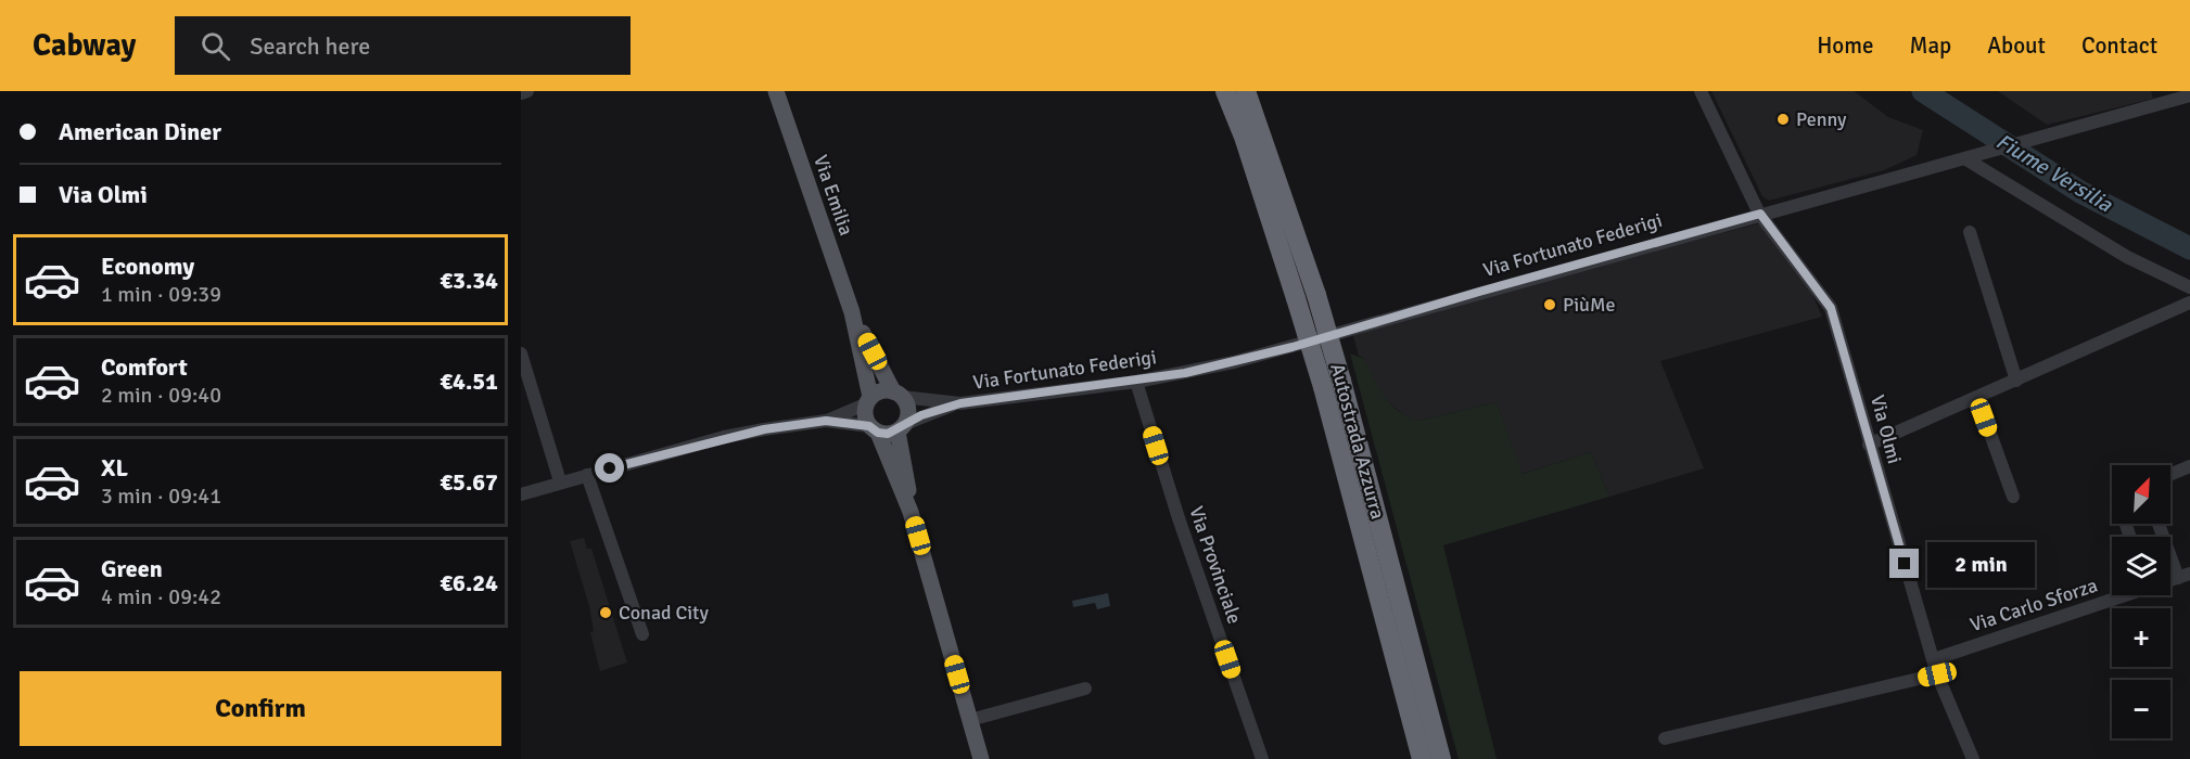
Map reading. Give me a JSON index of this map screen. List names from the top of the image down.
{
  "streets": {
    "highway": ["Autostrada Azzurra"],
    "main road": ["Via Emilia"],
    "street": [
      "Via Fortunato Federigi",
      "Via Olmi",
      "Via Provinciale",
      "Via Carlo Sforza"
    ]
  },
  "crossings": [
    ["Via Emilia", "Via Fortunato Federigi"],
    ["Via Fortunato Federigi", "Via Olmi"],
    ["Via Fortunato Federigi", "Via Provinciale"],
    ["Via Olmi", "Via Carlo Sforza"]
  ],
  "water": ["Fiume Versilia"],
  "places": ["Penny", "PiùMe", "Conad City"],
  "north": "top right",
  "page": {
    "header": "Cabway",
    "search": "Search here",
    "nav": [
      "Home",
      "Map",
      "About",
      "Contact"
    ],
    "banner": ["American Diner", "Via Olmi"],
    "list": [
      {
        "name": "Economy",
        "note": "1 min · 09:39",
        "value": "€3.34"
      },
      {
        "name": "Comfort",
        "note": "2 min · 09:40",
        "value": "€4.51"
      },
      {
        "name": "XL",
        "note": "3 min · 09:41",
        "value": "€5.67"
      },
      {
        "name": "Green",
        "note": "4 min · 09:42",
        "value": "€6.24"
      }
    ],
    "map_buttons": ["+", "−"],
    "bubble": "2 min",
    "buttons": "Confirm"
  }
}
